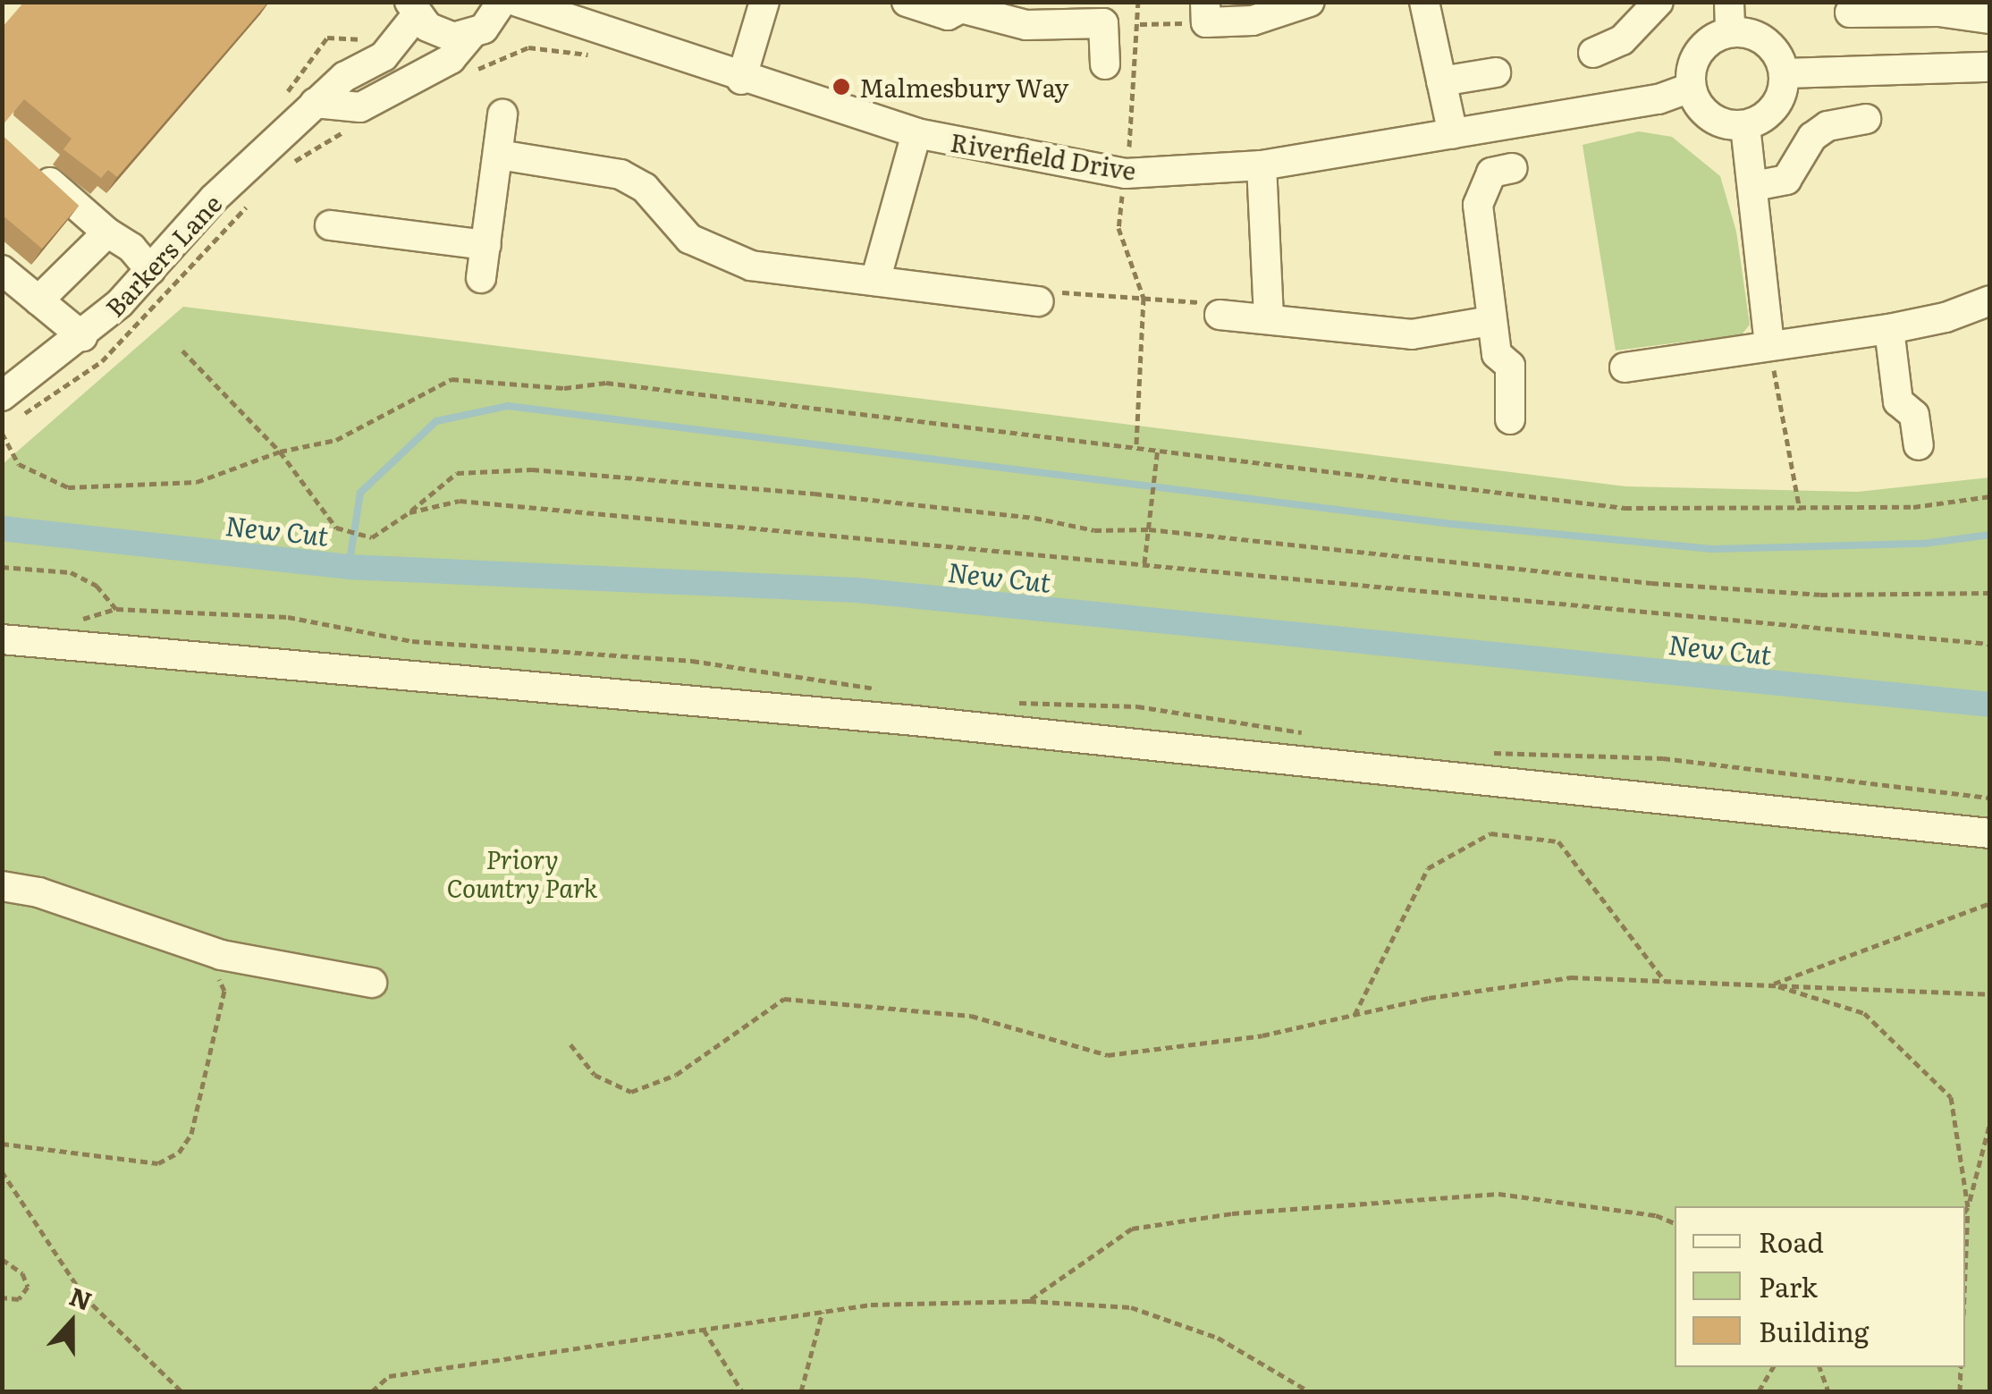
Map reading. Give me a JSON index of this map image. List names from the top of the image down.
{
  "streets": {
    "street": ["Riverfield Drive", "Barkers Lane"]
  },
  "water": ["New Cut"],
  "parks": ["Priory Country Park"],
  "places": ["Malmesbury Way"],
  "legend": ["Road", "Park", "Building"],
  "north": "top"
}
